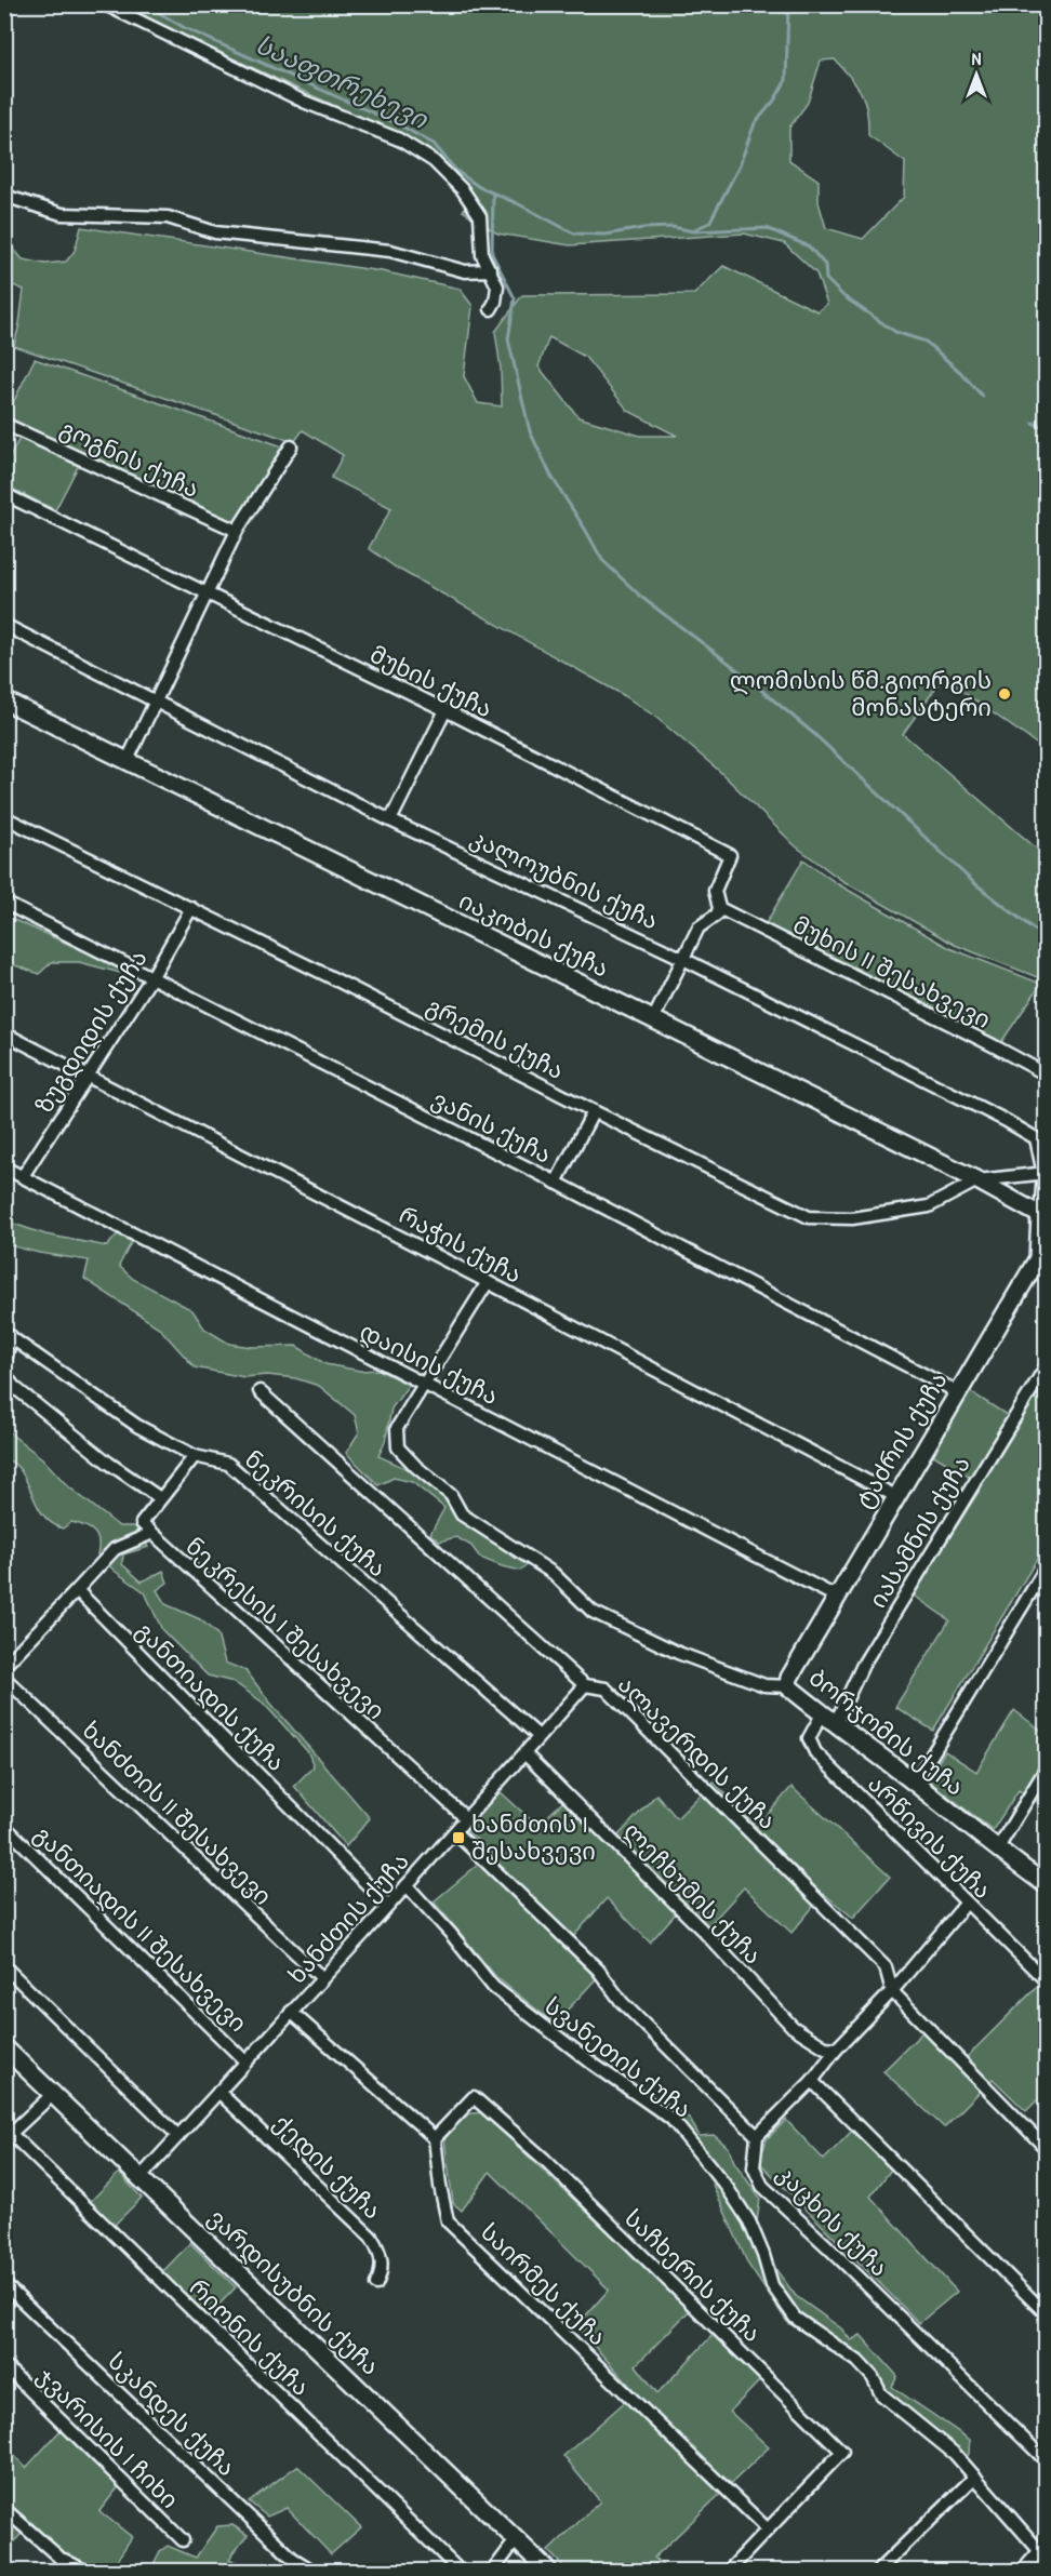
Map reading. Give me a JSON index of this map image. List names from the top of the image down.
{
  "streets": {
    "street": [
      "გოგნის ქუჩა",
      "მუხის ქუჩა",
      "კალოუბნის ქუჩა",
      "იაკობის ქუჩა",
      "მუხის II შესახვევი",
      "ზუგდიდის ქუჩა",
      "გრემის ქუჩა",
      "ვანის ქუჩა",
      "რაჭის ქუჩა",
      "დაისის ქუჩა",
      "ტაძრის ქუჩა",
      "ნეკრისის ქუჩა",
      "იასამნის ქუჩა",
      "ნეკრესის I შესახვევი",
      "განთიადის ქუჩა",
      "ბორჯომის ქუჩა",
      "ალავერდის ქუჩა",
      "ხანძთის II შესახვევი",
      "არწივის ქუჩა",
      "ლეჩხუმის ქუჩა",
      "ხანძთის ქუჩა",
      "განთიადის II შესახვევი",
      "სვანეთის ქუჩა",
      "ქედის ქუჩა",
      "კაცხის ქუჩა",
      "საჩხერის ქუჩა",
      "საირმეს ქუჩა",
      "ვარდისუბნის ქუჩა",
      "რიონის ქუჩა",
      "სკანდეს ქუჩა",
      "ჯვარისის I ჩიხი"
    ]
  },
  "crossings": [
    ["მუხის ქუჩა", "მუხის II შესახვევი"],
    ["კალოუბნის ქუჩა", "იაკობის ქუჩა"],
    ["კალოუბნის ქუჩა", "ტაძრის ქუჩა"],
    ["იაკობის ქუჩა", "გრემის ქუჩა"],
    ["იაკობის ქუჩა", "ტაძრის ქუჩა"],
    ["ზუგდიდის ქუჩა", "გრემის ქუჩა"],
    ["ზუგდიდის ქუჩა", "ვანის ქუჩა"],
    ["ზუგდიდის ქუჩა", "რაჭის ქუჩა"],
    ["ზუგდიდის ქუჩა", "დაისის ქუჩა"],
    ["ვანის ქუჩა", "ტაძრის ქუჩა"],
    ["რაჭის ქუჩა", "ტაძრის ქუჩა"],
    ["რაჭის ქუჩა", "ბორჯომის ქუჩა"],
    ["დაისის ქუჩა", "ტაძრის ქუჩა"],
    ["დაისის ქუჩა", "ბორჯომის ქუჩა"],
    ["ტაძრის ქუჩა", "ბორჯომის ქუჩა"],
    ["ნეკრისის ქუჩა", "ნეკრესის I შესახვევი"],
    ["ნეკრისის ქუჩა", "ხანძთის ქუჩა"],
    ["იასამნის ქუჩა", "ბორჯომის ქუჩა"],
    ["იასამნის ქუჩა", "არწივის ქუჩა"],
    ["ნეკრესის I შესახვევი", "ხანძთის ქუჩა"],
    ["განთიადის ქუჩა", "ხანძთის ქუჩა"],
    ["ბორჯომის ქუჩა", "არწივის ქუჩა"],
    ["ალავერდის ქუჩა", "ხანძთის ქუჩა"],
    ["ხანძთის II შესახვევი", "ხანძთის ქუჩა"],
    ["ლეჩხუმის ქუჩა", "ხანძთის ქუჩა"],
    ["ხანძთის ქუჩა", "განთიადის II შესახვევი"],
    ["ხანძთის ქუჩა", "სვანეთის ქუჩა"],
    ["ხანძთის ქუჩა", "ქედის ქუჩა"],
    ["ხანძთის ქუჩა", "ვარდისუბნის ქუჩა"],
    ["საჩხერის ქუჩა", "საირმეს ქუჩა"]
  ],
  "water": ["სააფთრეხევი"],
  "places": {
    "other": ["ლომისის წმ.გიორგის მონასტერი"],
    "transit": ["ხანძთის I შესახვევი"]
  },
  "north": "top"
}
